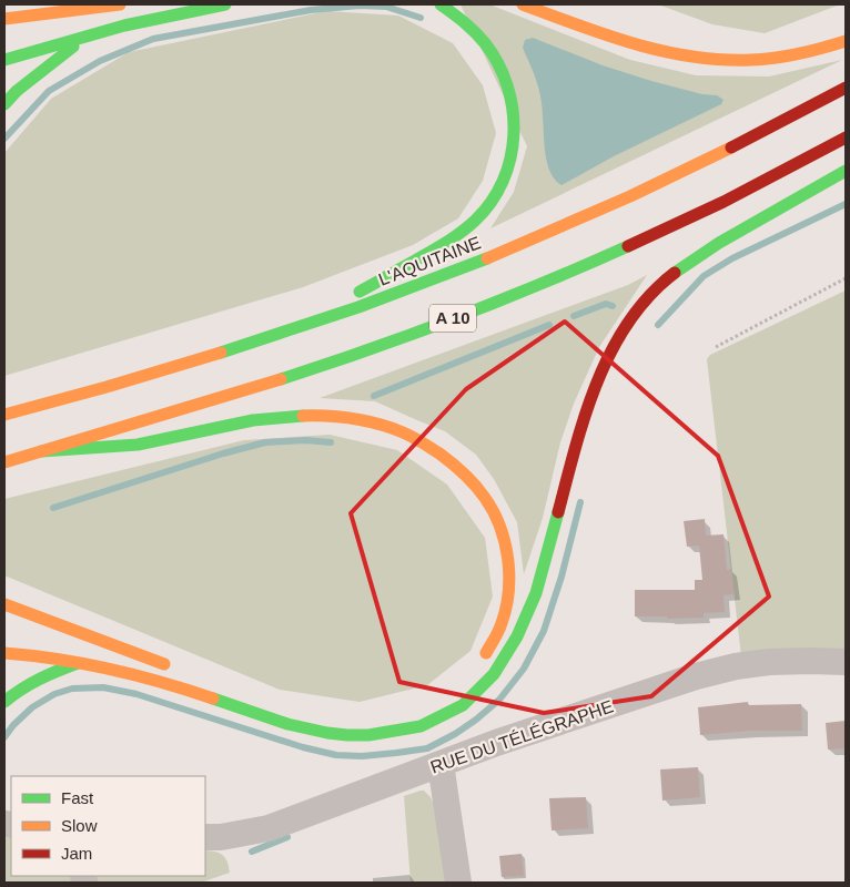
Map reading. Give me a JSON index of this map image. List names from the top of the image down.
{
  "streets": {
    "highway": ["L'AQUITAINE", "A 10"],
    "street": ["RUE DU TÉLÉGRAPHE"]
  },
  "legend": ["Fast", "Slow", "Jam"]
}
